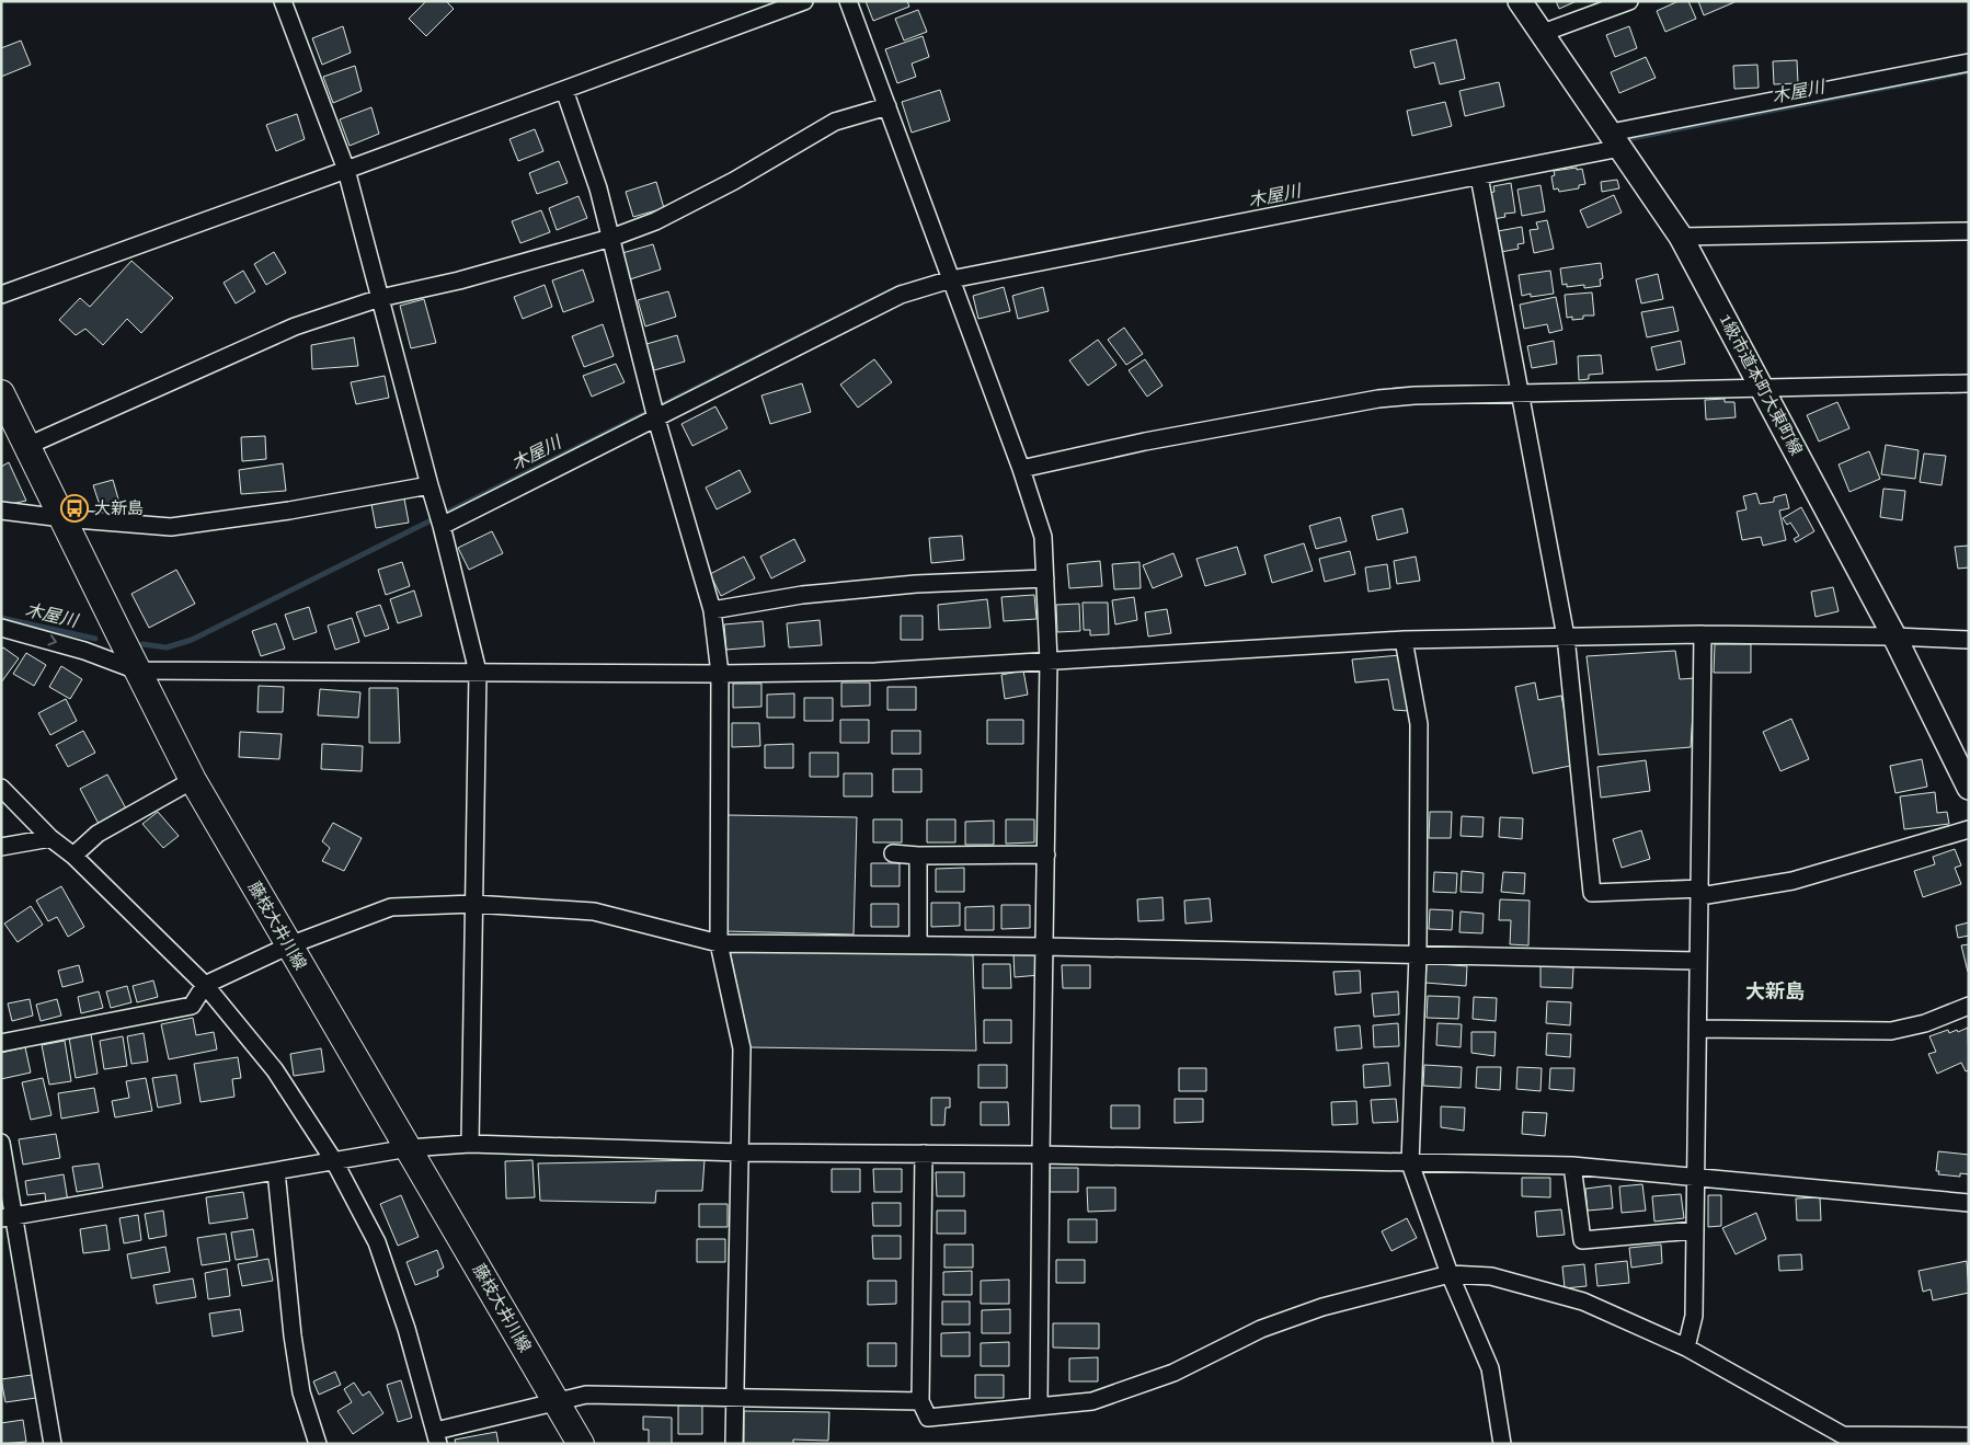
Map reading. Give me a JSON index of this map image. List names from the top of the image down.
{
  "streets": {
    "main road": ["藤枝大井川線"],
    "street": ["1級市道本町大東町線"]
  },
  "districts": ["大新島"],
  "water": ["木屋川"],
  "places": {
    "bus stop": ["大新島"]
  }
}
